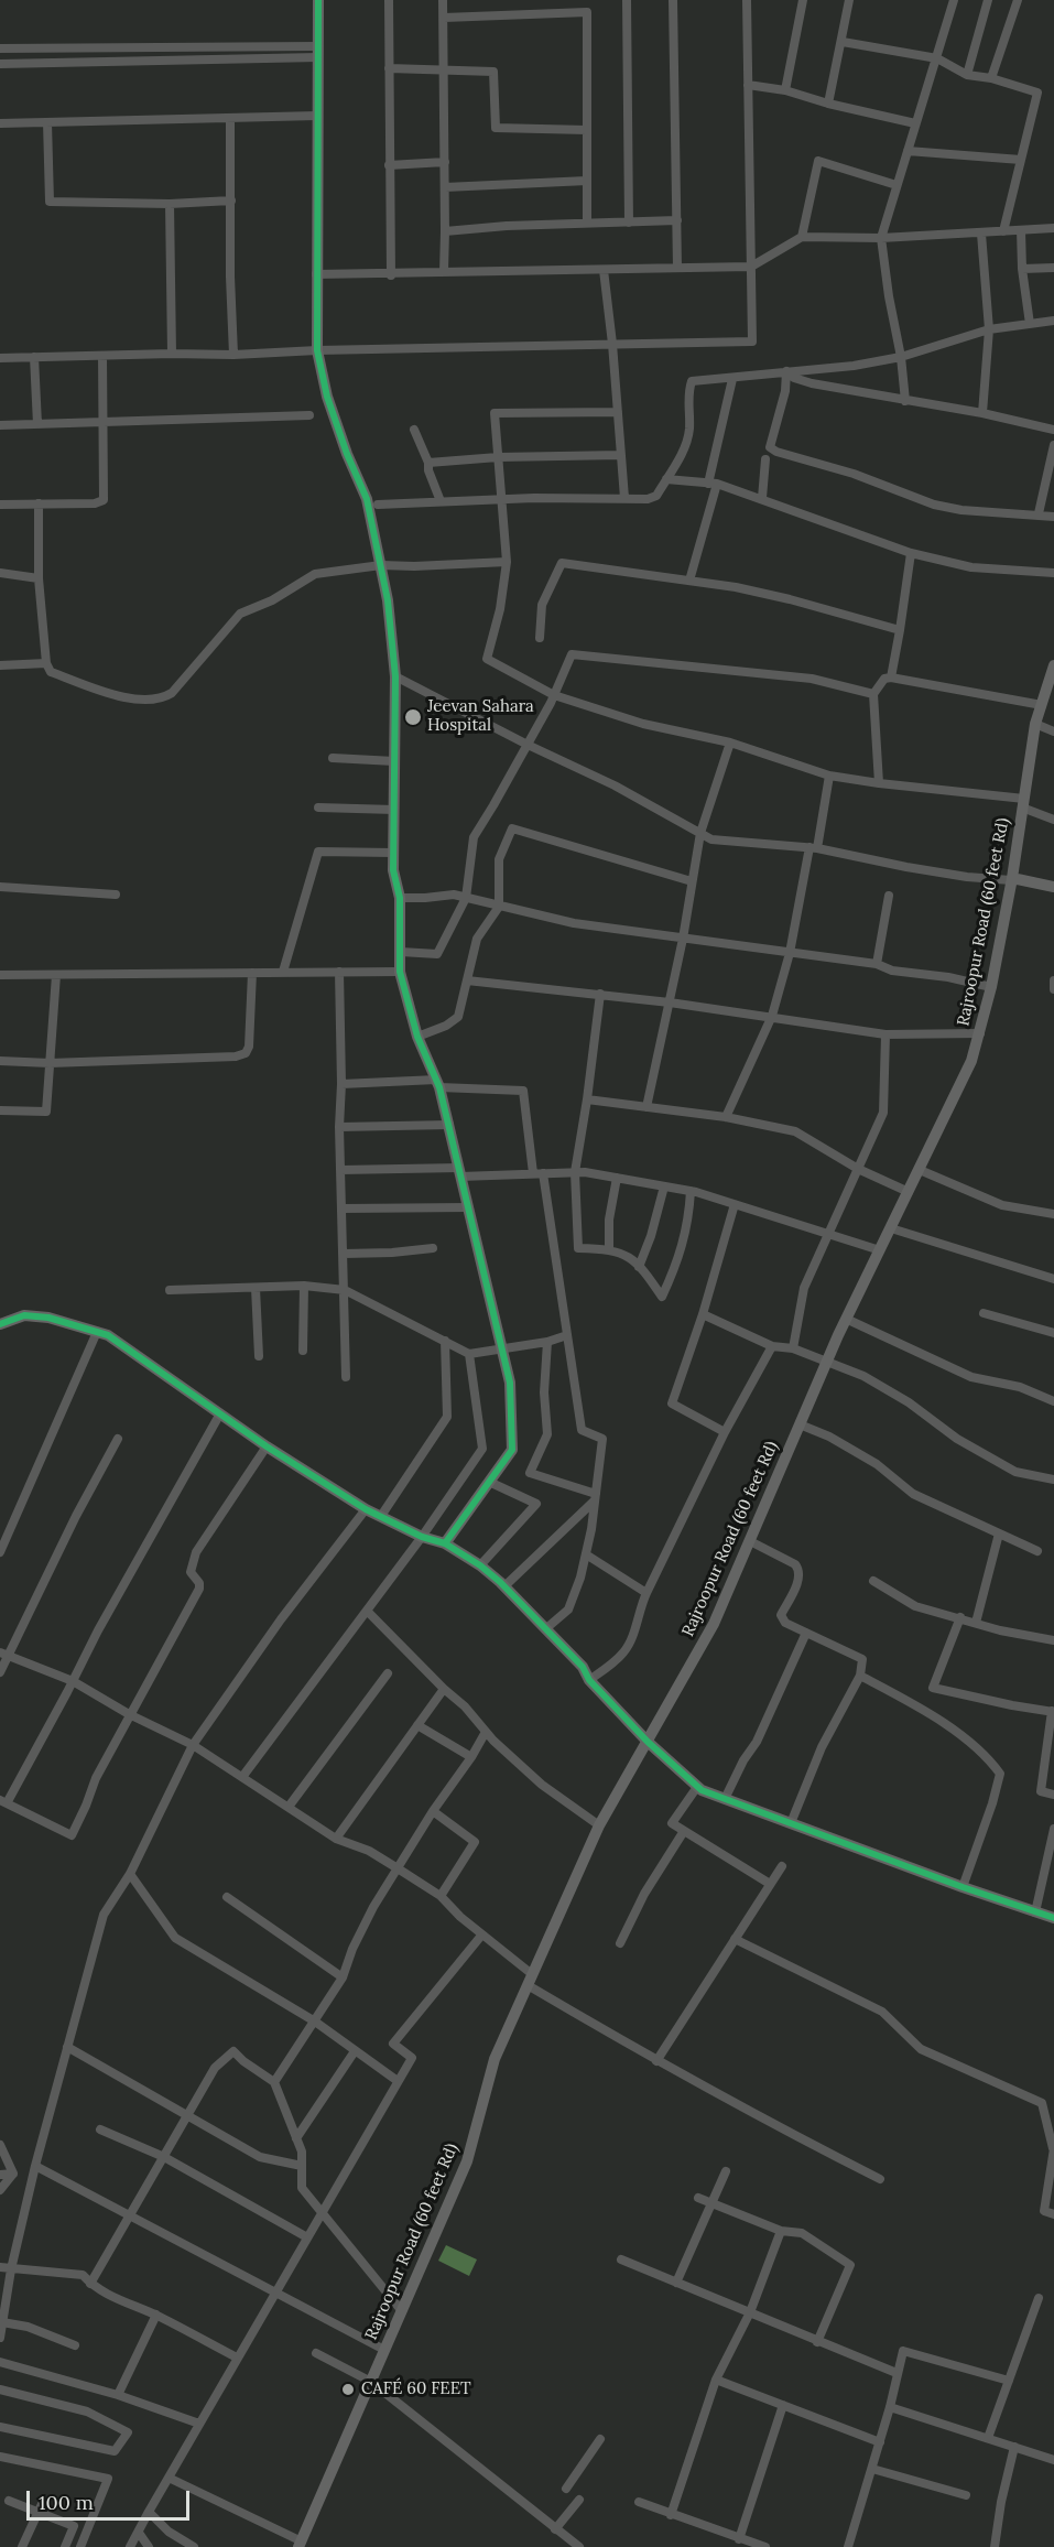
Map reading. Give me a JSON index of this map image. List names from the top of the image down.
{
  "streets": {
    "street": ["Rajroopur Road (60 feet Rd)"]
  },
  "places": ["Jeevan Sahara Hospital", "CAFÉ 60 FEET"],
  "scale_bar": "100 m"
}
